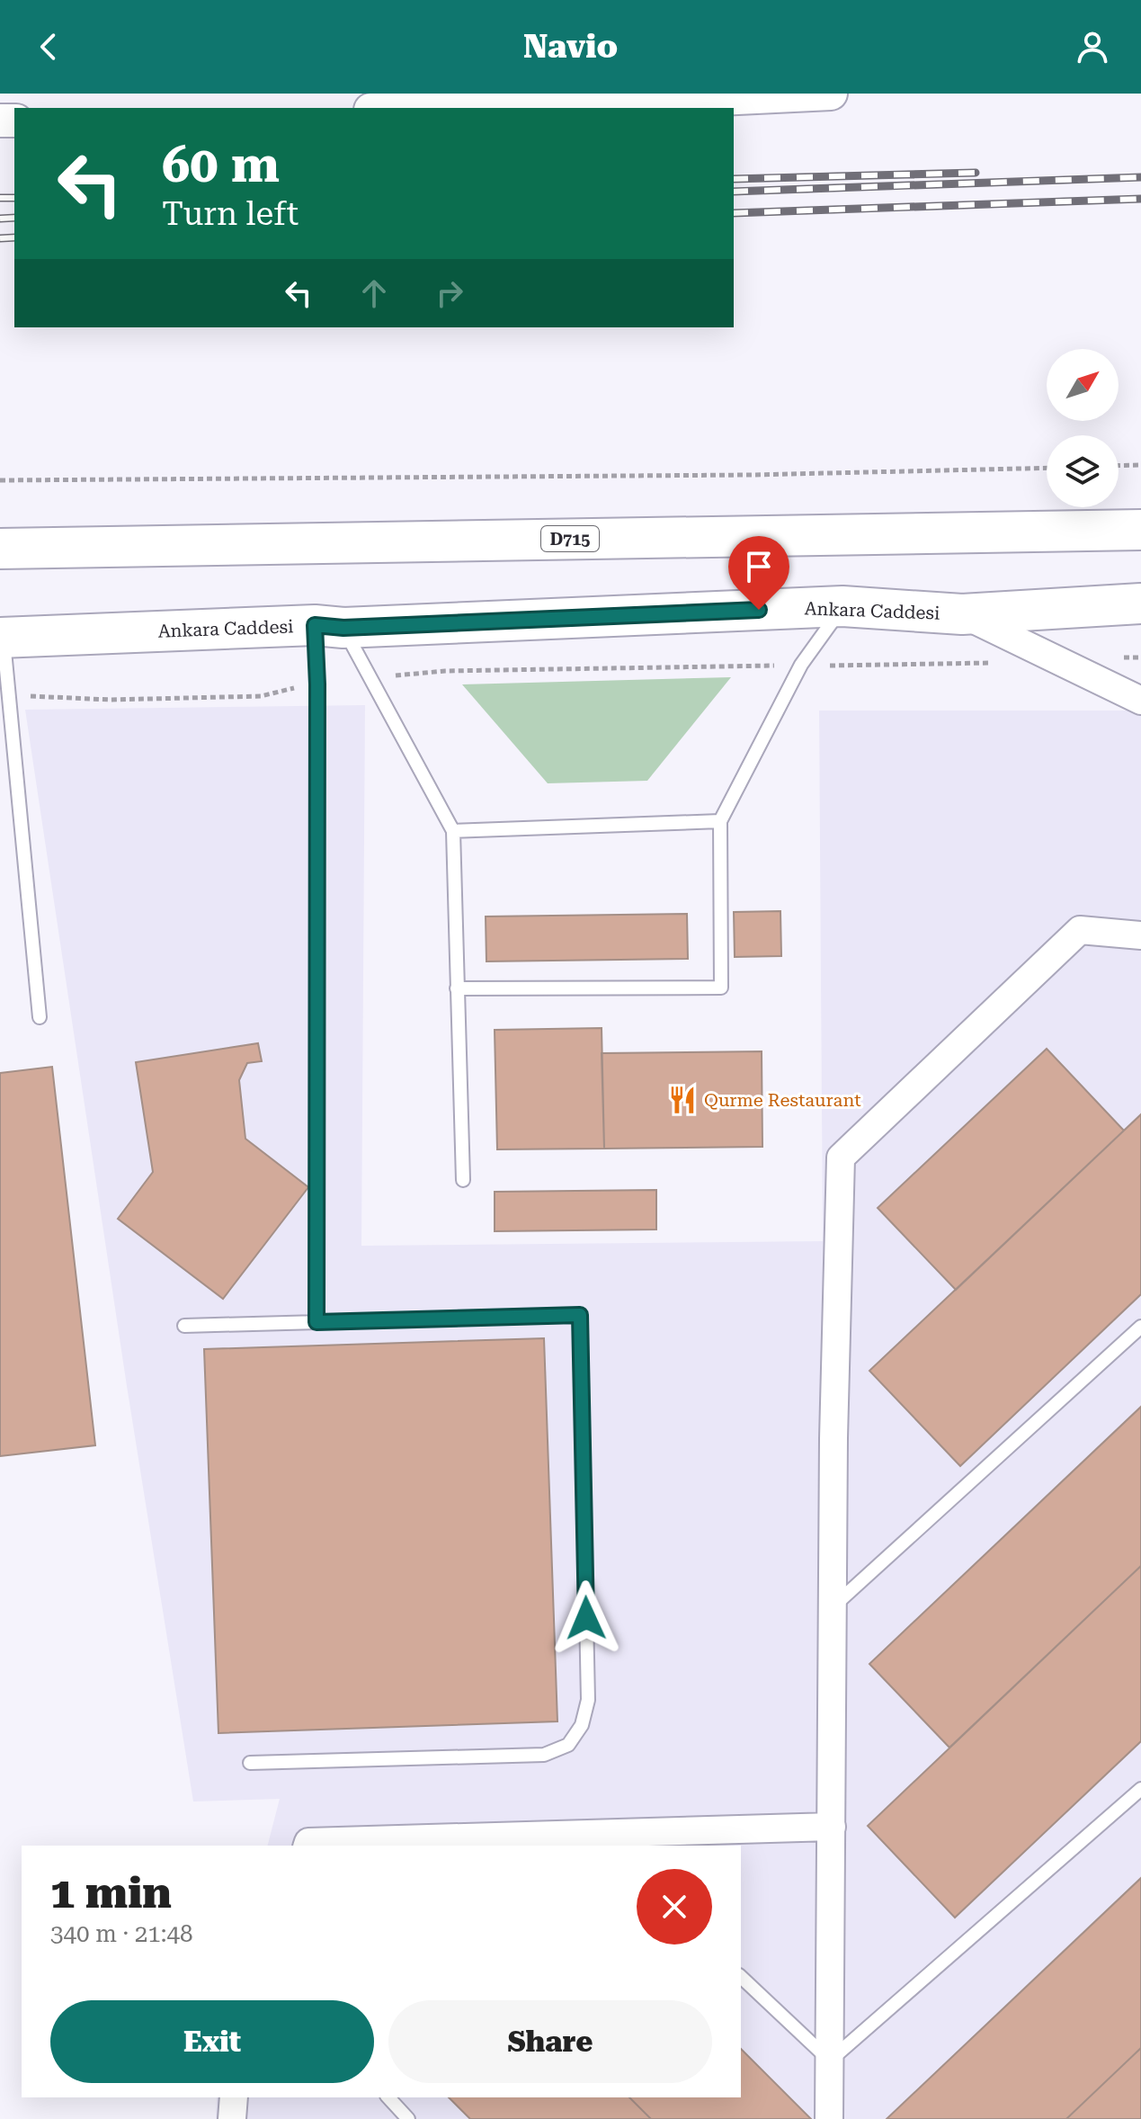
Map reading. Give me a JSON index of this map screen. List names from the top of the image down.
{
  "streets": {
    "highway": ["D715", "Ankara Caddesi"]
  },
  "places": {
    "restaurant": ["Qurme Restaurant"]
  },
  "north": "top right",
  "page": {
    "header": "Navio",
    "turn": ["60 m", "Turn left"],
    "heading": ["1 min", "340 m · 21:48"],
    "buttons": ["Exit", "Share"]
  }
}
